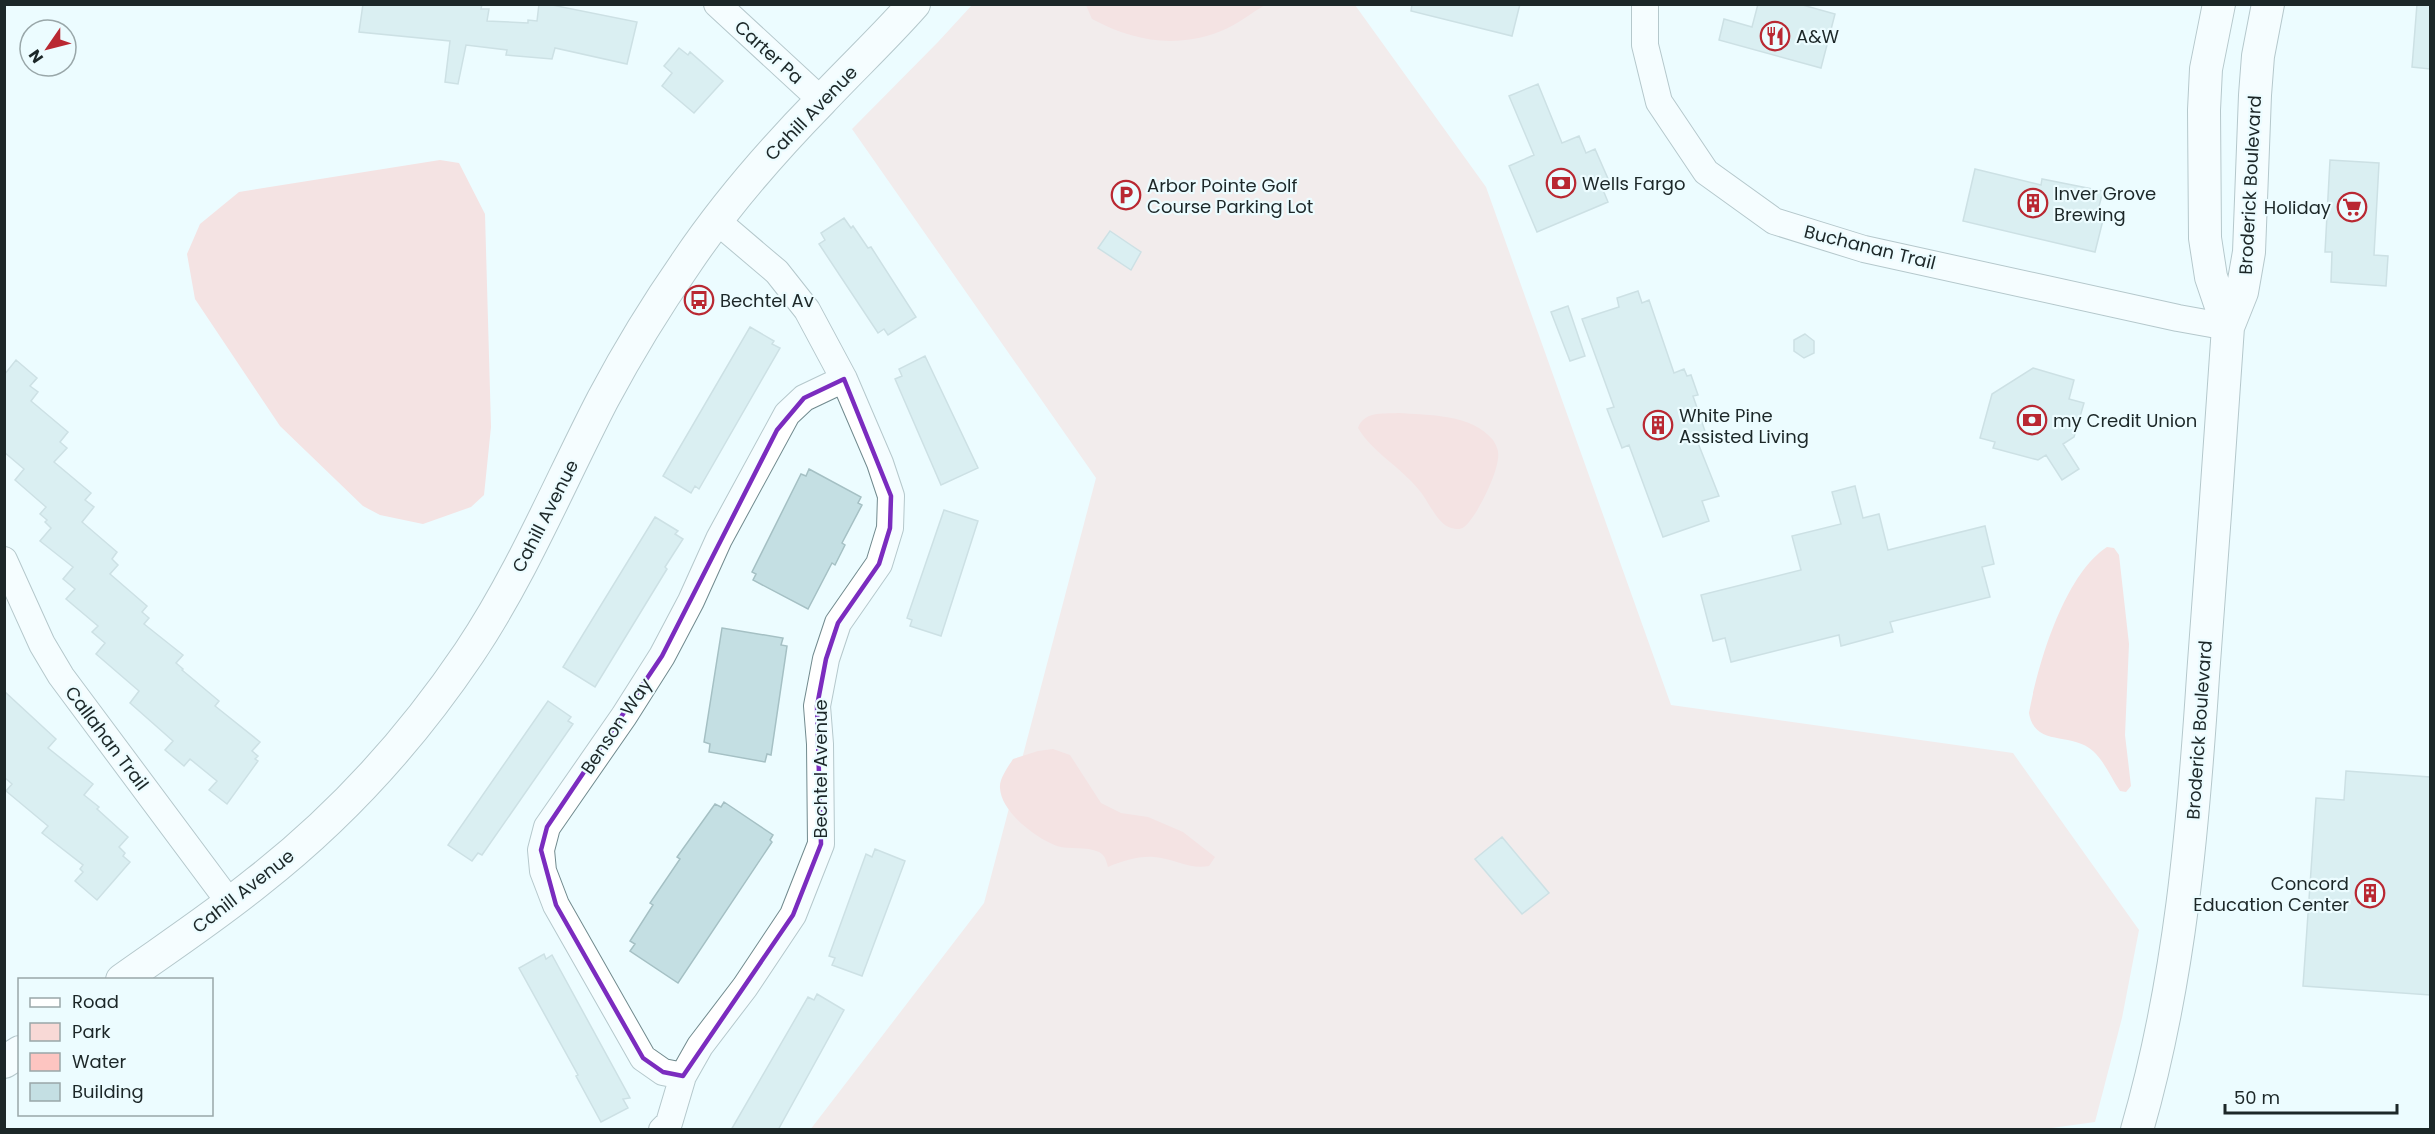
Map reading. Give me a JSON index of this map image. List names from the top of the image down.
{
  "streets": {
    "street": [
      "Carter Pa",
      "Cahill Avenue",
      "Broderick Boulevard",
      "Buchanan Trail",
      "Benson Way",
      "Callahan Trail",
      "Bechtel Avenue"
    ]
  },
  "crossings": [
    ["Carter Pa", "Cahill Avenue"],
    ["Cahill Avenue", "Callahan Trail"],
    ["Cahill Avenue", "Bechtel Avenue"],
    ["Broderick Boulevard", "Buchanan Trail"],
    ["Benson Way", "Bechtel Avenue"]
  ],
  "places": {
    "restaurant": ["A&W"],
    "bank": ["Wells Fargo", "my Credit Union"],
    "parking": ["Arbor Pointe Golf Course Parking Lot"],
    "building": ["Inver Grove Brewing", "White Pine Assisted Living", "Concord Education Center"],
    "supermarket": ["Holiday"],
    "bus stop": ["Bechtel Av"]
  },
  "legend": [
    "Road",
    "Park",
    "Water",
    "Building"
  ],
  "scale_bar": "50 m",
  "north": "bottom left"
}
